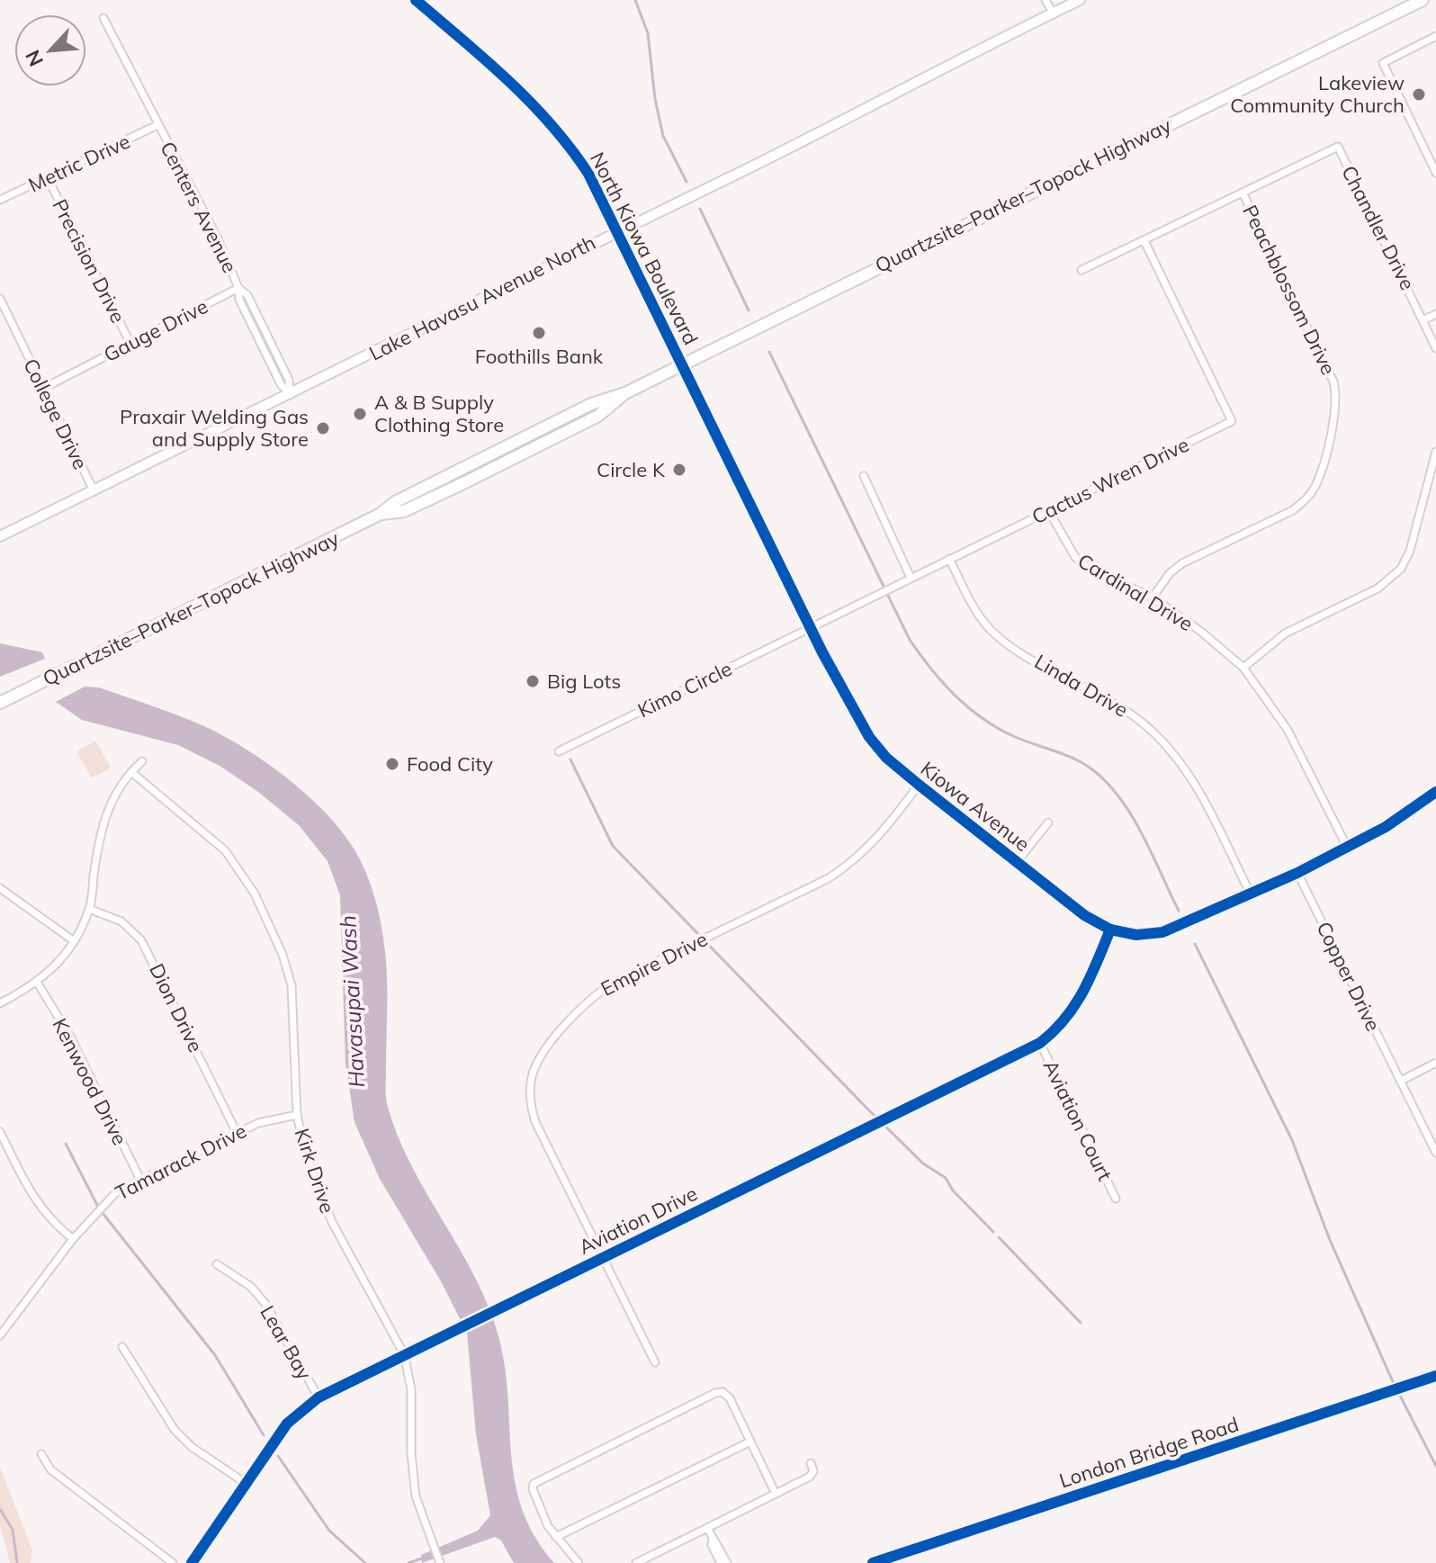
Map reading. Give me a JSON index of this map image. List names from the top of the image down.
{
  "streets": {
    "highway": ["Quartzsite–Parker–Topock Highway"],
    "main road": ["Lake Havasu Avenue North"],
    "street": [
      "Metric Drive",
      "Centers Avenue",
      "Chandler Drive",
      "North Kiowa Boulevard",
      "Precision Drive",
      "Peachblossom Drive",
      "Gauge Drive",
      "College Drive",
      "Cactus Wren Drive",
      "Cardinal Drive",
      "Linda Drive",
      "Kimo Circle",
      "Kiowa Avenue",
      "Empire Drive",
      "Copper Drive",
      "Dion Drive",
      "Kenwood Drive",
      "Aviation Court",
      "Tamarack Drive",
      "Kirk Drive",
      "Aviation Drive",
      "Lear Bay",
      "London Bridge Road"
    ]
  },
  "crossings": [
    ["Metric Drive", "Centers Avenue"],
    ["Metric Drive", "Precision Drive"],
    ["Quartzsite–Parker–Topock Highway", "North Kiowa Boulevard"],
    ["Quartzsite–Parker–Topock Highway", "Kiowa Avenue"],
    ["Centers Avenue", "Lake Havasu Avenue North"],
    ["Centers Avenue", "Gauge Drive"],
    ["Chandler Drive", "Peachblossom Drive"],
    ["North Kiowa Boulevard", "Lake Havasu Avenue North"],
    ["North Kiowa Boulevard", "Kiowa Avenue"],
    ["Precision Drive", "Gauge Drive"],
    ["Peachblossom Drive", "Cardinal Drive"],
    ["Lake Havasu Avenue North", "College Drive"],
    ["Gauge Drive", "College Drive"],
    ["Cactus Wren Drive", "Cardinal Drive"],
    ["Cactus Wren Drive", "Linda Drive"],
    ["Cactus Wren Drive", "Kimo Circle"],
    ["Cactus Wren Drive", "Kiowa Avenue"],
    ["Cardinal Drive", "Kiowa Avenue"],
    ["Linda Drive", "Kiowa Avenue"],
    ["Kimo Circle", "Kiowa Avenue"],
    ["Kiowa Avenue", "Empire Drive"],
    ["Kiowa Avenue", "Copper Drive"],
    ["Kiowa Avenue", "Aviation Drive"],
    ["Empire Drive", "Aviation Drive"],
    ["Dion Drive", "Tamarack Drive"],
    ["Kenwood Drive", "Tamarack Drive"],
    ["Aviation Court", "Aviation Drive"],
    ["Tamarack Drive", "Kirk Drive"],
    ["Kirk Drive", "Aviation Drive"],
    ["Aviation Drive", "Lear Bay"]
  ],
  "water": ["Havasupai Wash"],
  "places": [
    "Lakeview Community Church",
    "Foothills Bank",
    "A & B Supply Clothing Store",
    "Praxair Welding Gas and Supply Store",
    "Circle K",
    "Big Lots",
    "Food City"
  ],
  "north": "bottom left"
}
